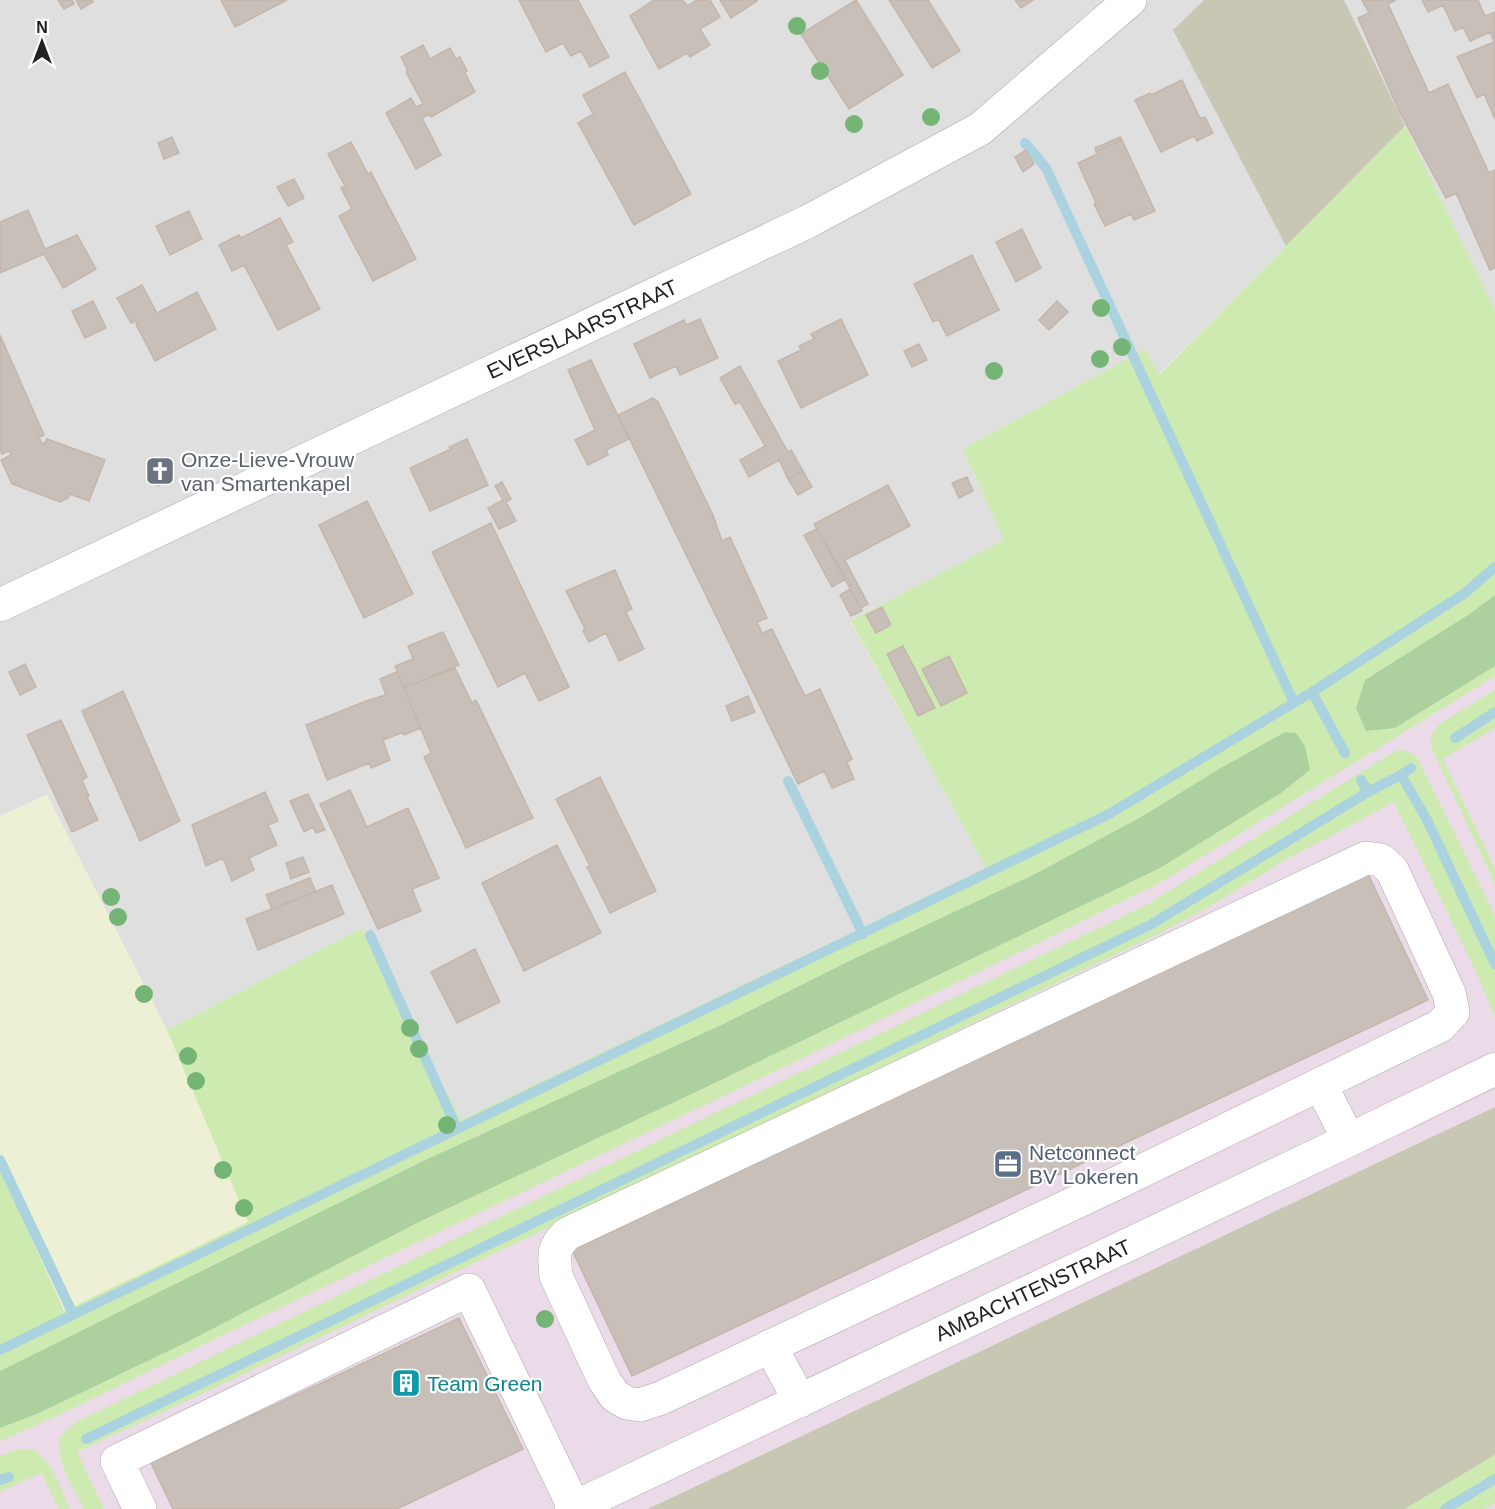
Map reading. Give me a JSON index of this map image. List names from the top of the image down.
{
  "streets": {
    "street": ["EVERSLAARSTRAAT", "AMBACHTENSTRAAT"]
  },
  "places": {
    "church": ["Onze-Lieve-Vrouw van Smartenkapel"],
    "office": ["Netconnect BV Lokeren"],
    "building": ["Team Green"]
  },
  "north": "top"
}
